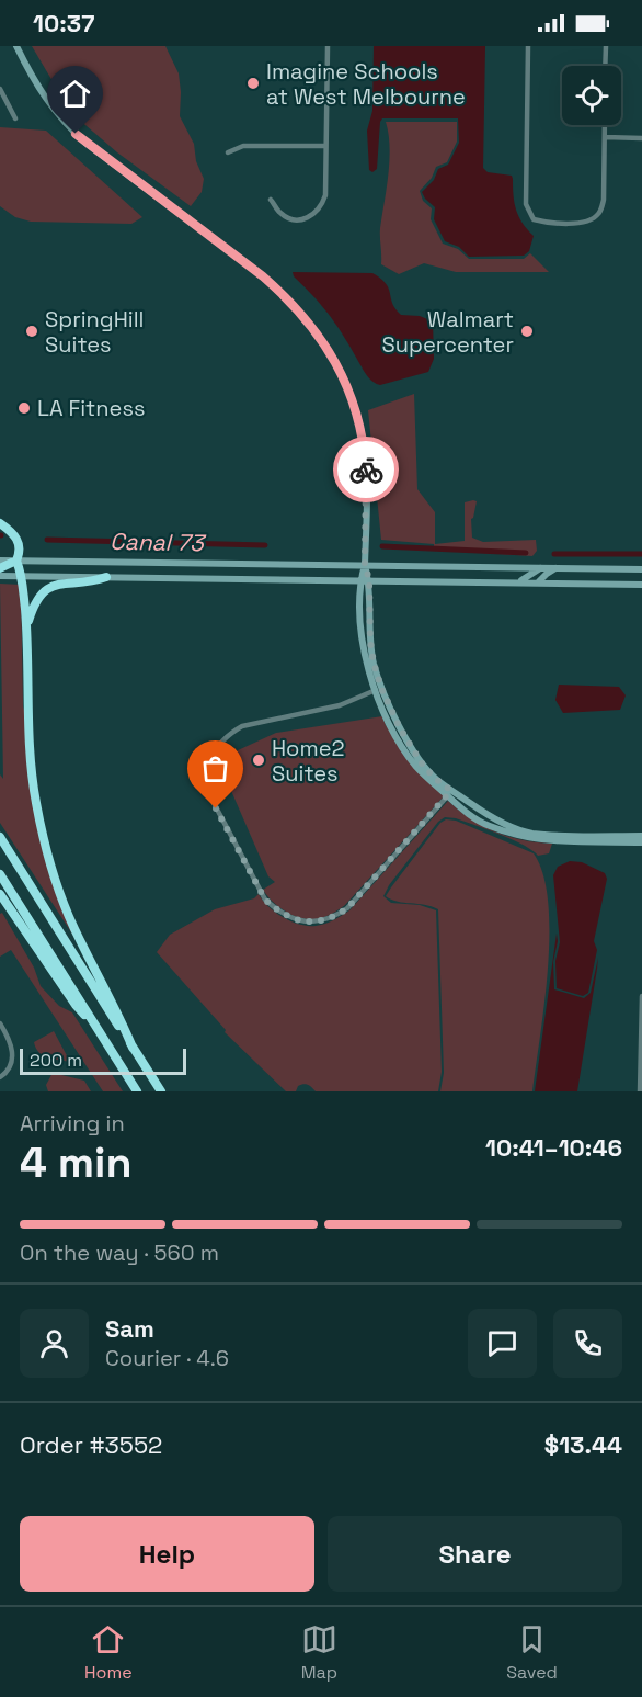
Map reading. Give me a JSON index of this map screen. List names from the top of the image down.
{
  "water": ["Canal 73"],
  "places": [
    "Imagine Schools at West Melbourne",
    "SpringHill Suites",
    "Walmart Supercenter",
    "LA Fitness",
    "Home2 Suites"
  ],
  "scale_bar": "200 m",
  "page": {
    "status": "10:37",
    "scale": "200 m",
    "heading": ["4 min", "Arriving in", "10:41–10:46"],
    "panel": [
      "Sam",
      "Courier · 4.6",
      "Order #3552",
      "$13.44"
    ],
    "bar": "On the way · 560 m",
    "buttons": ["Help", "Share"],
    "tabs": ["Home", "Map", "Saved"]
  }
}
